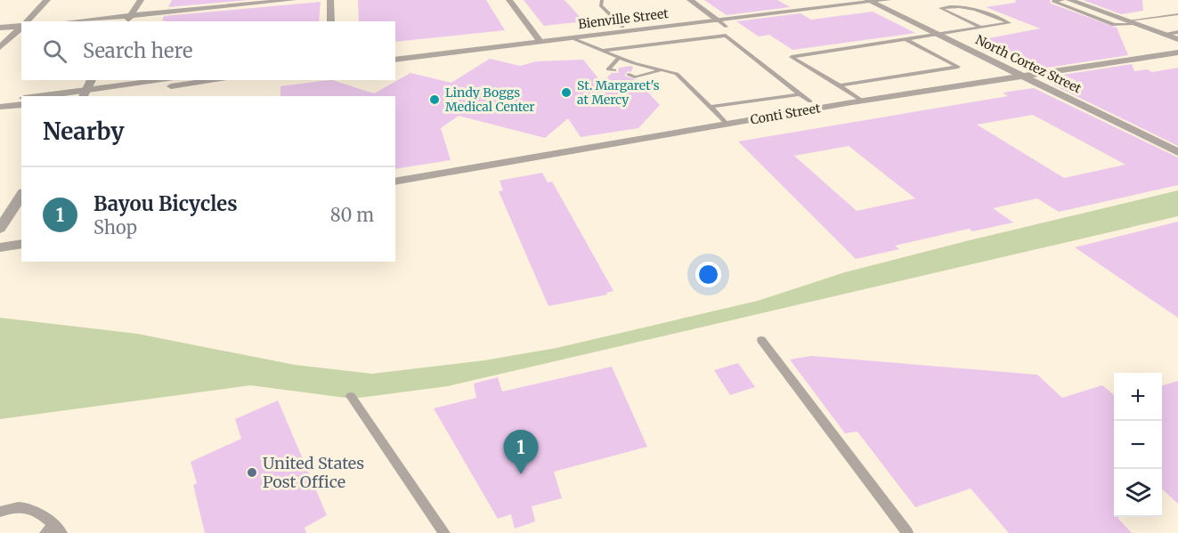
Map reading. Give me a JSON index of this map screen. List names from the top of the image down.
{
  "streets": {
    "street": ["Bienville Street", "North Cortez Street", "Conti Street"]
  },
  "crossings": [
    ["Bienville Street", "North Cortez Street"],
    ["North Cortez Street", "Conti Street"]
  ],
  "places": ["St. Margaret's at Mercy", "Lindy Boggs Medical Center", "United States Post Office"],
  "page": {
    "search": "Search here",
    "heading": "Nearby",
    "list": [
      {
        "mark": "1",
        "name": "Bayou Bicycles",
        "note": "Shop",
        "value": "80 m"
      }
    ],
    "map_buttons": ["+", "−"],
    "pins": "1"
  }
}
